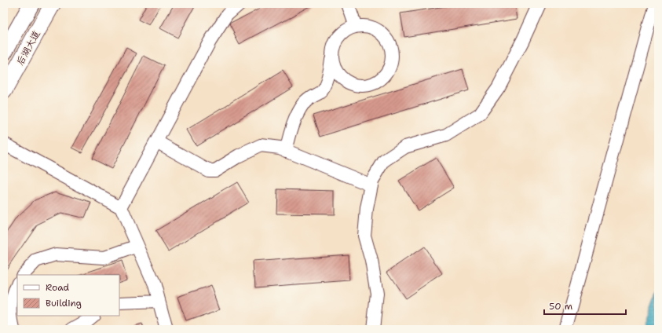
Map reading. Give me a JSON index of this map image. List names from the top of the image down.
{
  "streets": {
    "main road": ["后湖大道"]
  },
  "legend": ["Road", "Building"],
  "scale_bar": "50 m"
}
